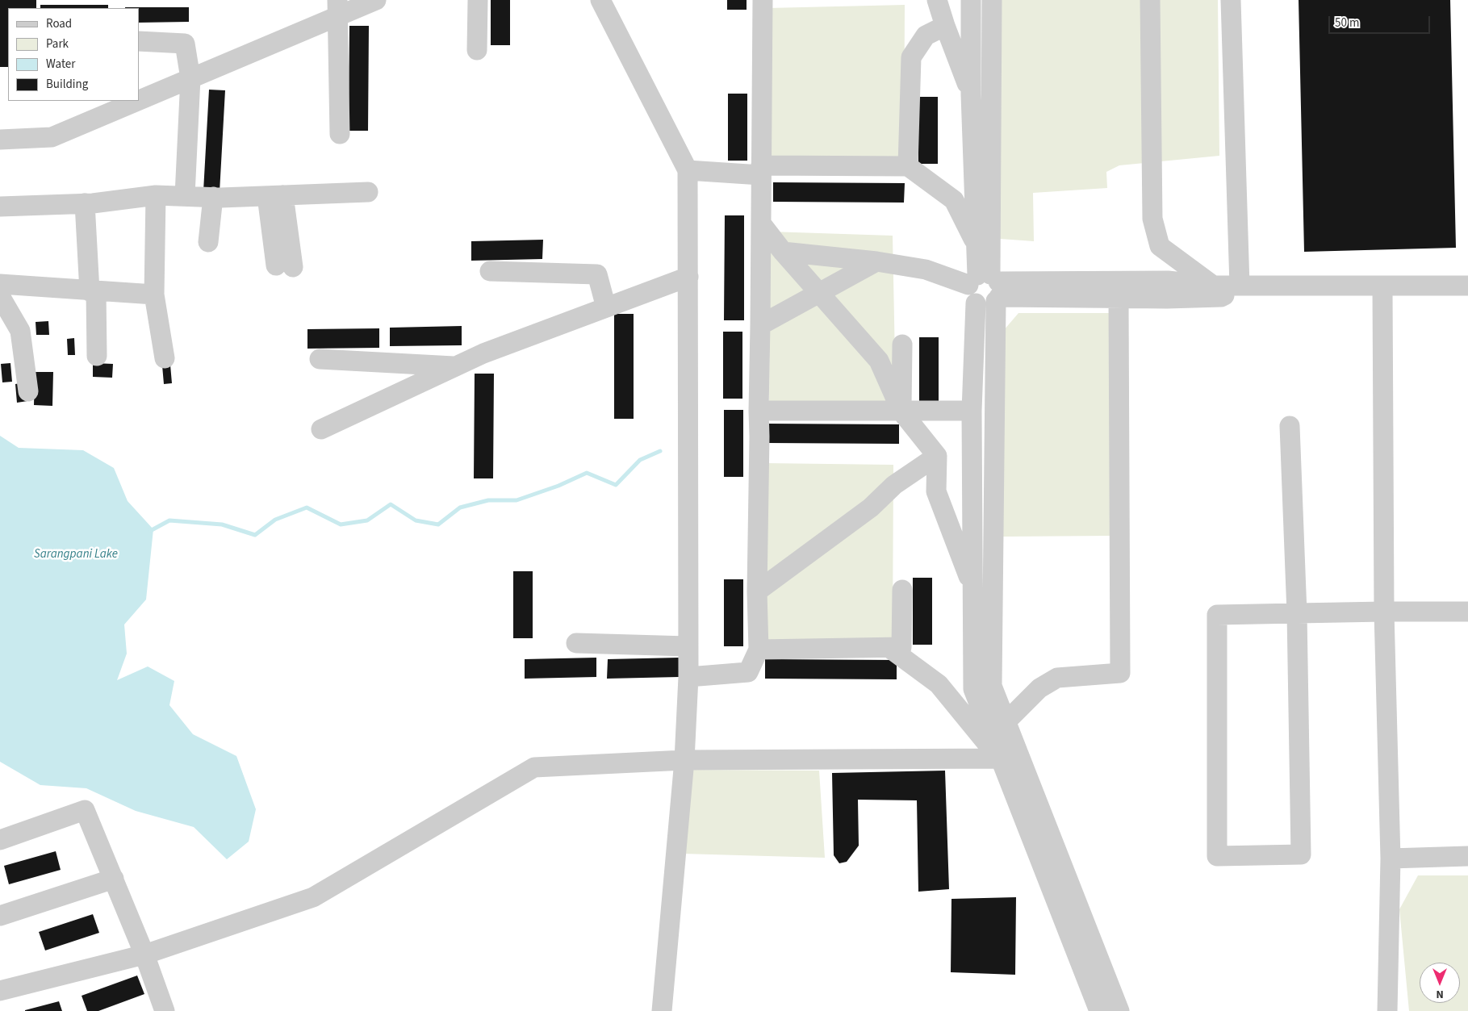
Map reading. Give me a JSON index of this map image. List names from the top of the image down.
{
  "water": ["Sarangpani Lake"],
  "legend": [
    "Road",
    "Park",
    "Water",
    "Building"
  ],
  "scale_bar": "50 m",
  "north": "bottom"
}
